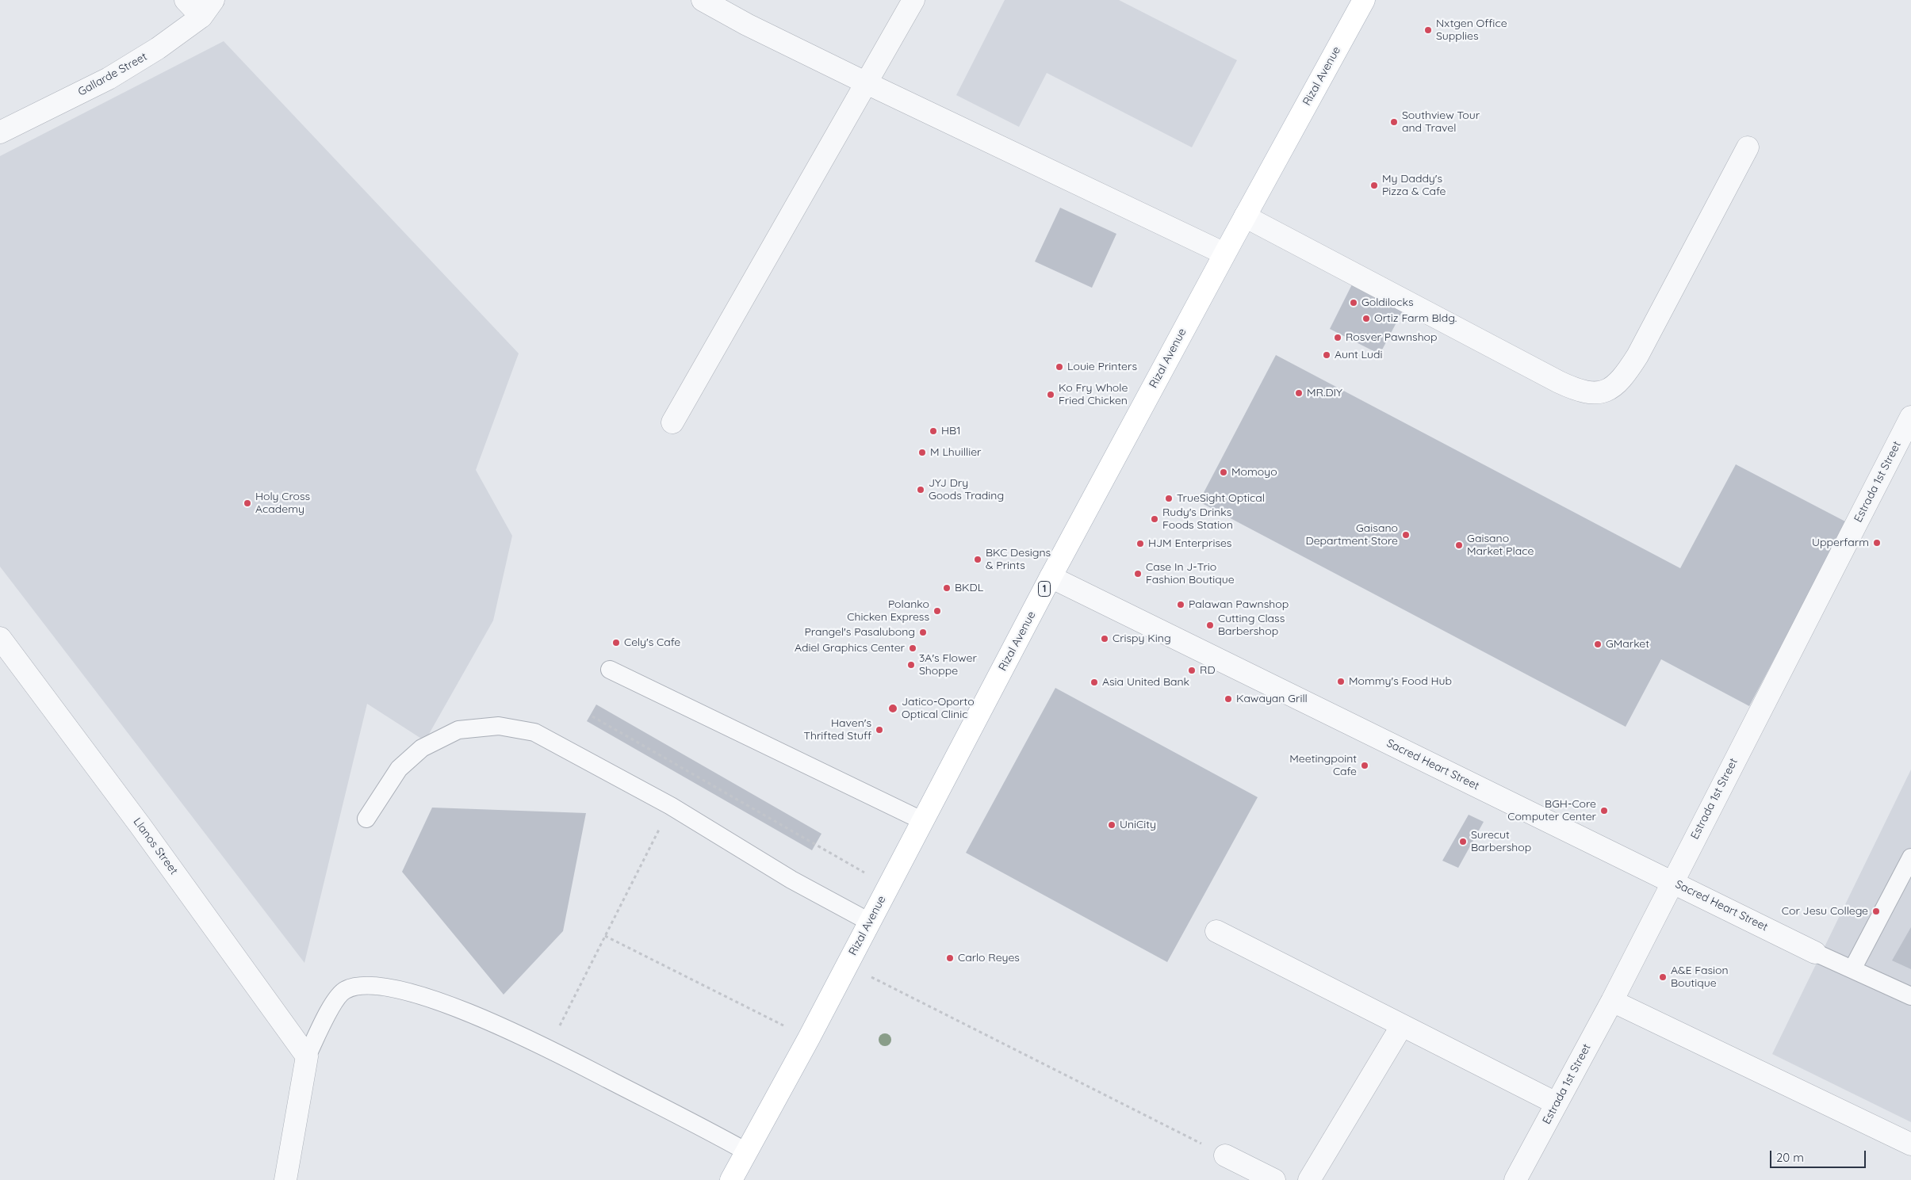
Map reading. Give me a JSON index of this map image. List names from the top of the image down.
{
  "streets": {
    "main road": ["Rizal Avenue", "1"],
    "street": [
      "Gallarde Street",
      "Estrada 1st Street",
      "Sacred Heart Street",
      "Llanos Street"
    ]
  },
  "crossings": [
    ["Rizal Avenue", "Sacred Heart Street"],
    ["Estrada 1st Street", "Sacred Heart Street"]
  ],
  "places": [
    "Nxtgen Office Supplies",
    "Southview Tour and Travel",
    "My Daddy's Pizza & Cafe",
    "Goldilocks",
    "Ortiz Farm Bldg.",
    "Rosver Pawnshop",
    "Aunt Ludi",
    "Louie Printers",
    "MR.DIY",
    "Ko Fry Whole Fried Chicken",
    "HB1",
    "M Lhuillier",
    "Momoyo",
    "JYJ Dry Goods Trading",
    "TrueSight Optical",
    "Holy Cross Academy",
    "Rudy's Drinks Foods Station",
    "Gaisano Department Store",
    "Upperfarm",
    "HJM Enterprises",
    "Gaisano Market Place",
    "BKC Designs & Prints",
    "Case In J-Trio Fashion Boutique",
    "BKDL",
    "Palawan Pawnshop",
    "Polanko Chicken Express",
    "Cutting Class Barbershop",
    "Prangel's Pasalubong",
    "Crispy King",
    "Cely's Cafe",
    "GMarket",
    "Adiel Graphics Center",
    "3A's Flower Shoppe",
    "RD",
    "Mommy's Food Hub",
    "Asia United Bank",
    "Kawayan Grill",
    "Jatico-Oporto Optical Clinic",
    "Haven's Thrifted Stuff",
    "Meetingpoint Cafe",
    "BGH-Core Computer Center",
    "UniCity",
    "Surecut Barbershop",
    "Cor Jesu College",
    "Carlo Reyes",
    "A&E Fasion Boutique"
  ],
  "scale_bar": "20 m"
}
